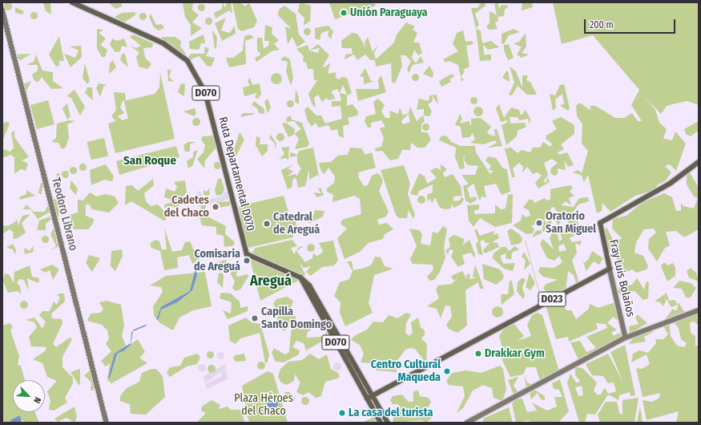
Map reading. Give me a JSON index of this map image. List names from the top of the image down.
{
  "streets": {
    "main road": [
      "D070",
      "Ruta Departamental D070",
      "Teodoro Librano",
      "Fray Luis Bolaños",
      "D023"
    ]
  },
  "crossings": [
    ["D070", "Ruta Departamental D070"],
    ["D070", "D023"],
    ["Fray Luis Bolaños", "D023"]
  ],
  "districts": ["San Roque", "Areguá"],
  "parks": ["Plaza Héroes del Chaco"],
  "places": [
    "Unión Paraguaya",
    "Cadetes del Chaco",
    "Oratorio San Miguel",
    "Catedral de Areguá",
    "Comisaria de Areguá",
    "Capilla Santo Domingo",
    "Drakkar Gym",
    "Centro Cultural Maqueda",
    "La casa del turista"
  ],
  "scale_bar": "200 m",
  "north": "bottom right"
}
